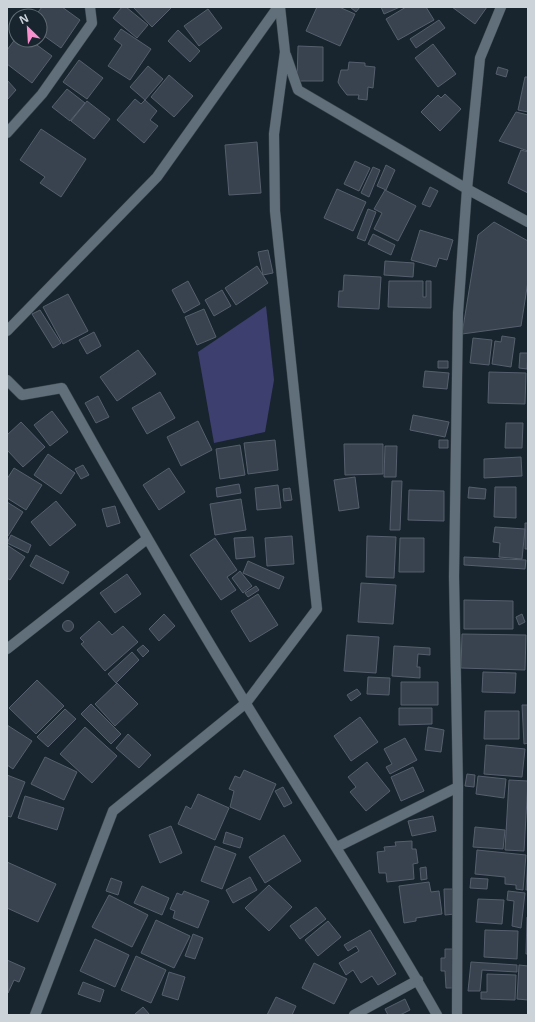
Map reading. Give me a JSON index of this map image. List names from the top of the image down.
{
  "north": "top left"
}
